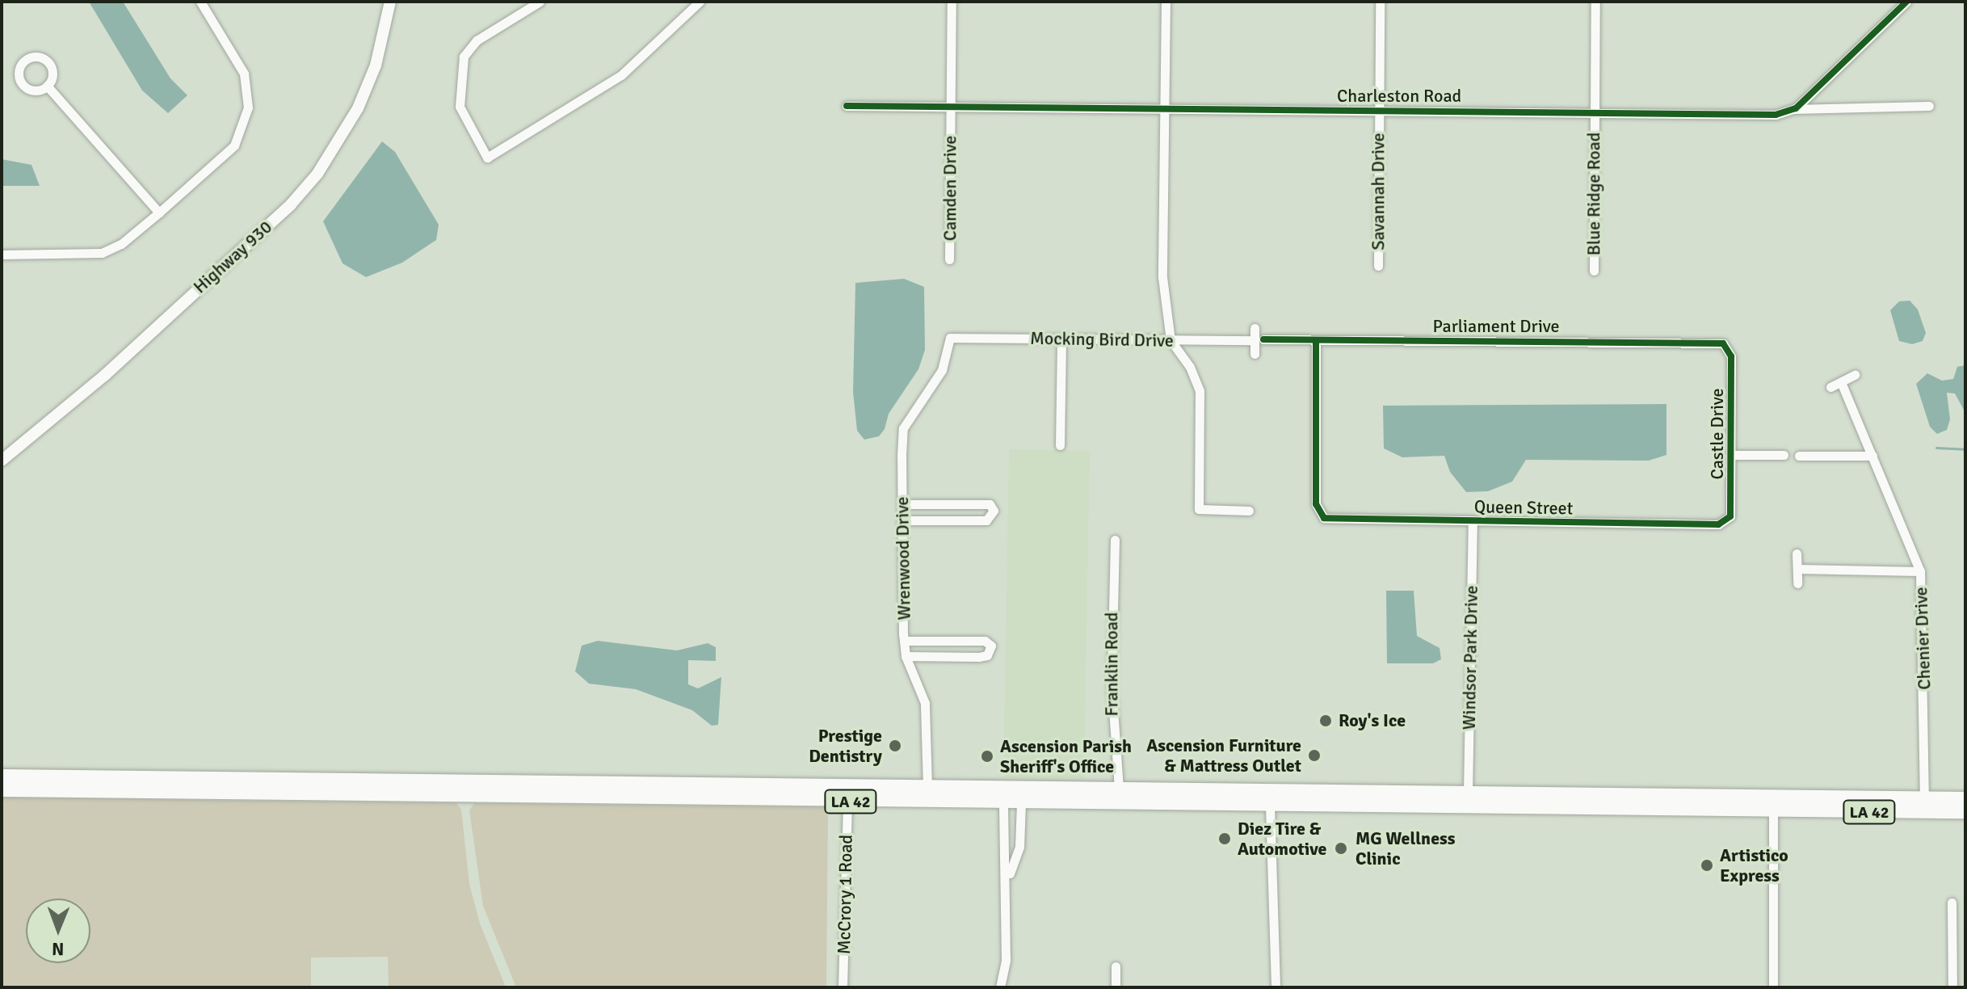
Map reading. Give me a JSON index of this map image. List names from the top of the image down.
{
  "streets": {
    "main road": ["LA 42"],
    "street": [
      "Charleston Road",
      "Camden Drive",
      "Savannah Drive",
      "Blue Ridge Road",
      "Highway 930",
      "Parliament Drive",
      "Mocking Bird Drive",
      "Castle Drive",
      "Queen Street",
      "Wrenwood Drive",
      "Chenier Drive",
      "Windsor Park Drive",
      "Franklin Road",
      "McCrory 1 Road"
    ]
  },
  "crossings": [
    ["Charleston Road", "Camden Drive"],
    ["Charleston Road", "Savannah Drive"],
    ["Charleston Road", "Blue Ridge Road"],
    ["Parliament Drive", "Mocking Bird Drive"],
    ["Parliament Drive", "Castle Drive"],
    ["Parliament Drive", "Queen Street"],
    ["Mocking Bird Drive", "Wrenwood Drive"],
    ["Castle Drive", "Queen Street"],
    ["Queen Street", "Windsor Park Drive"],
    ["Wrenwood Drive", "LA 42"],
    ["Chenier Drive", "LA 42"],
    ["Windsor Park Drive", "LA 42"],
    ["Franklin Road", "LA 42"],
    ["LA 42", "McCrory 1 Road"]
  ],
  "places": [
    "Roy's Ice",
    "Prestige Dentistry",
    "Ascension Furniture & Mattress Outlet",
    "Ascension Parish Sheriff's Office",
    "Diez Tire & Automotive",
    "MG Wellness Clinic",
    "Artistico Express"
  ],
  "north": "bottom"
}
